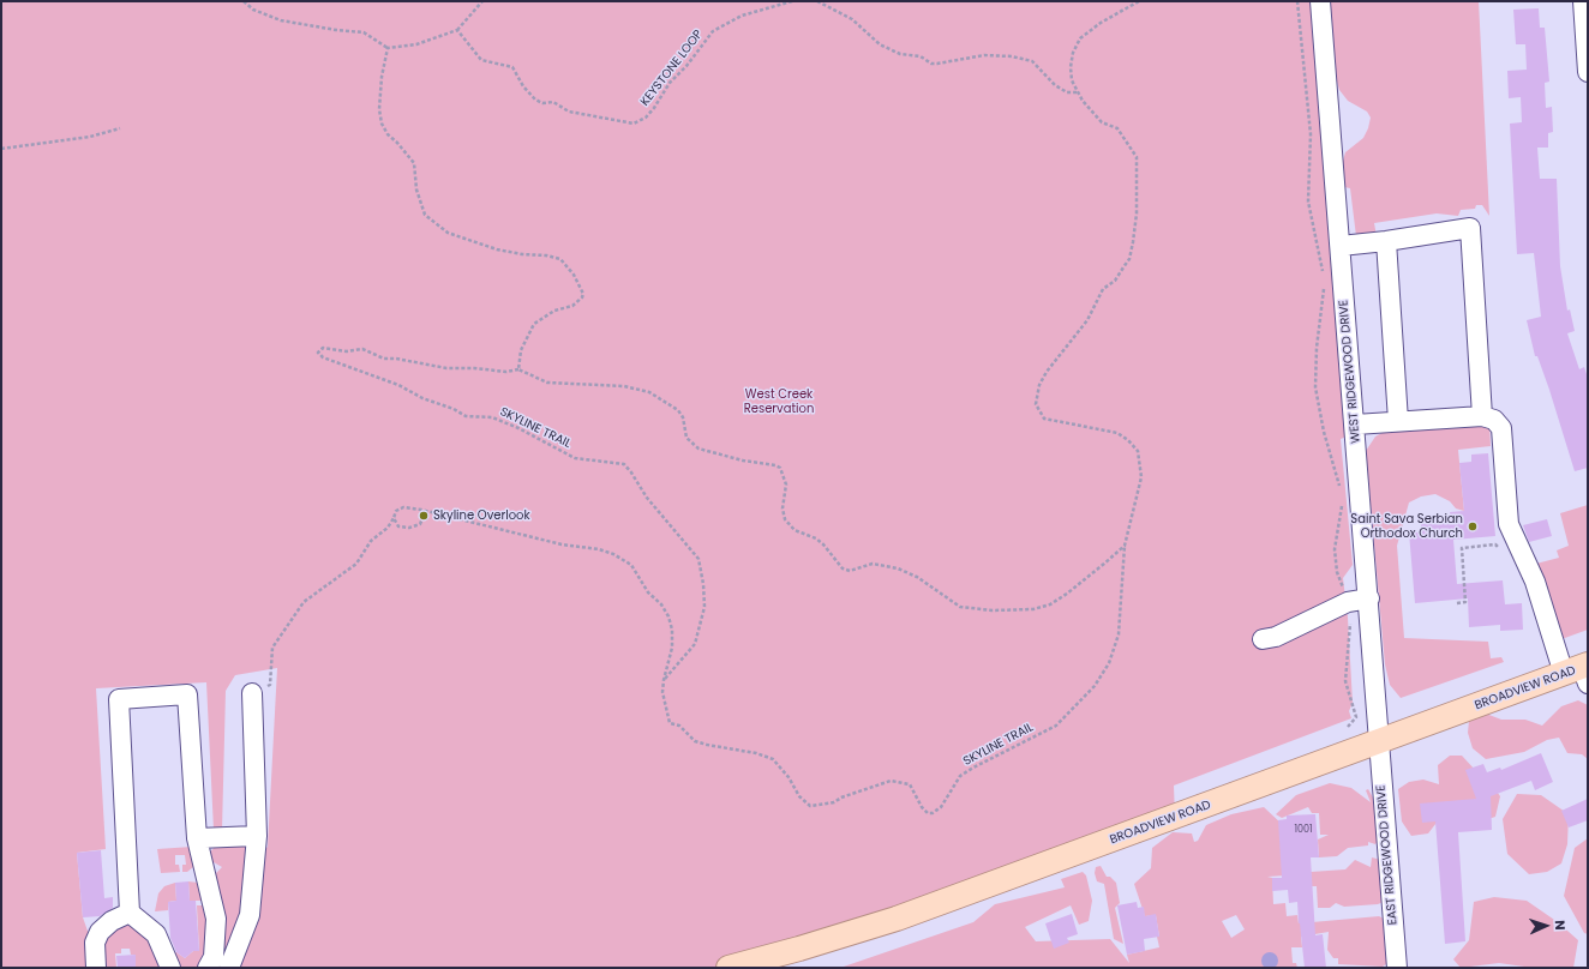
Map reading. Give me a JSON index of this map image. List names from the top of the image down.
{
  "streets": {
    "main road": ["BROADVIEW ROAD"],
    "street": ["WEST RIDGEWOOD DRIVE", "EAST RIDGEWOOD DRIVE"],
    "path": ["KEYSTONE LOOP", "SKYLINE TRAIL"]
  },
  "crossings": [
    ["WEST RIDGEWOOD DRIVE", "BROADVIEW ROAD"],
    ["WEST RIDGEWOOD DRIVE", "EAST RIDGEWOOD DRIVE"],
    ["BROADVIEW ROAD", "EAST RIDGEWOOD DRIVE"]
  ],
  "parks": ["West Creek Reservation"],
  "places": ["Skyline Overlook", "Saint Sava Serbian Orthodox Church"],
  "house_numbers": ["1001"],
  "north": "right"
}
